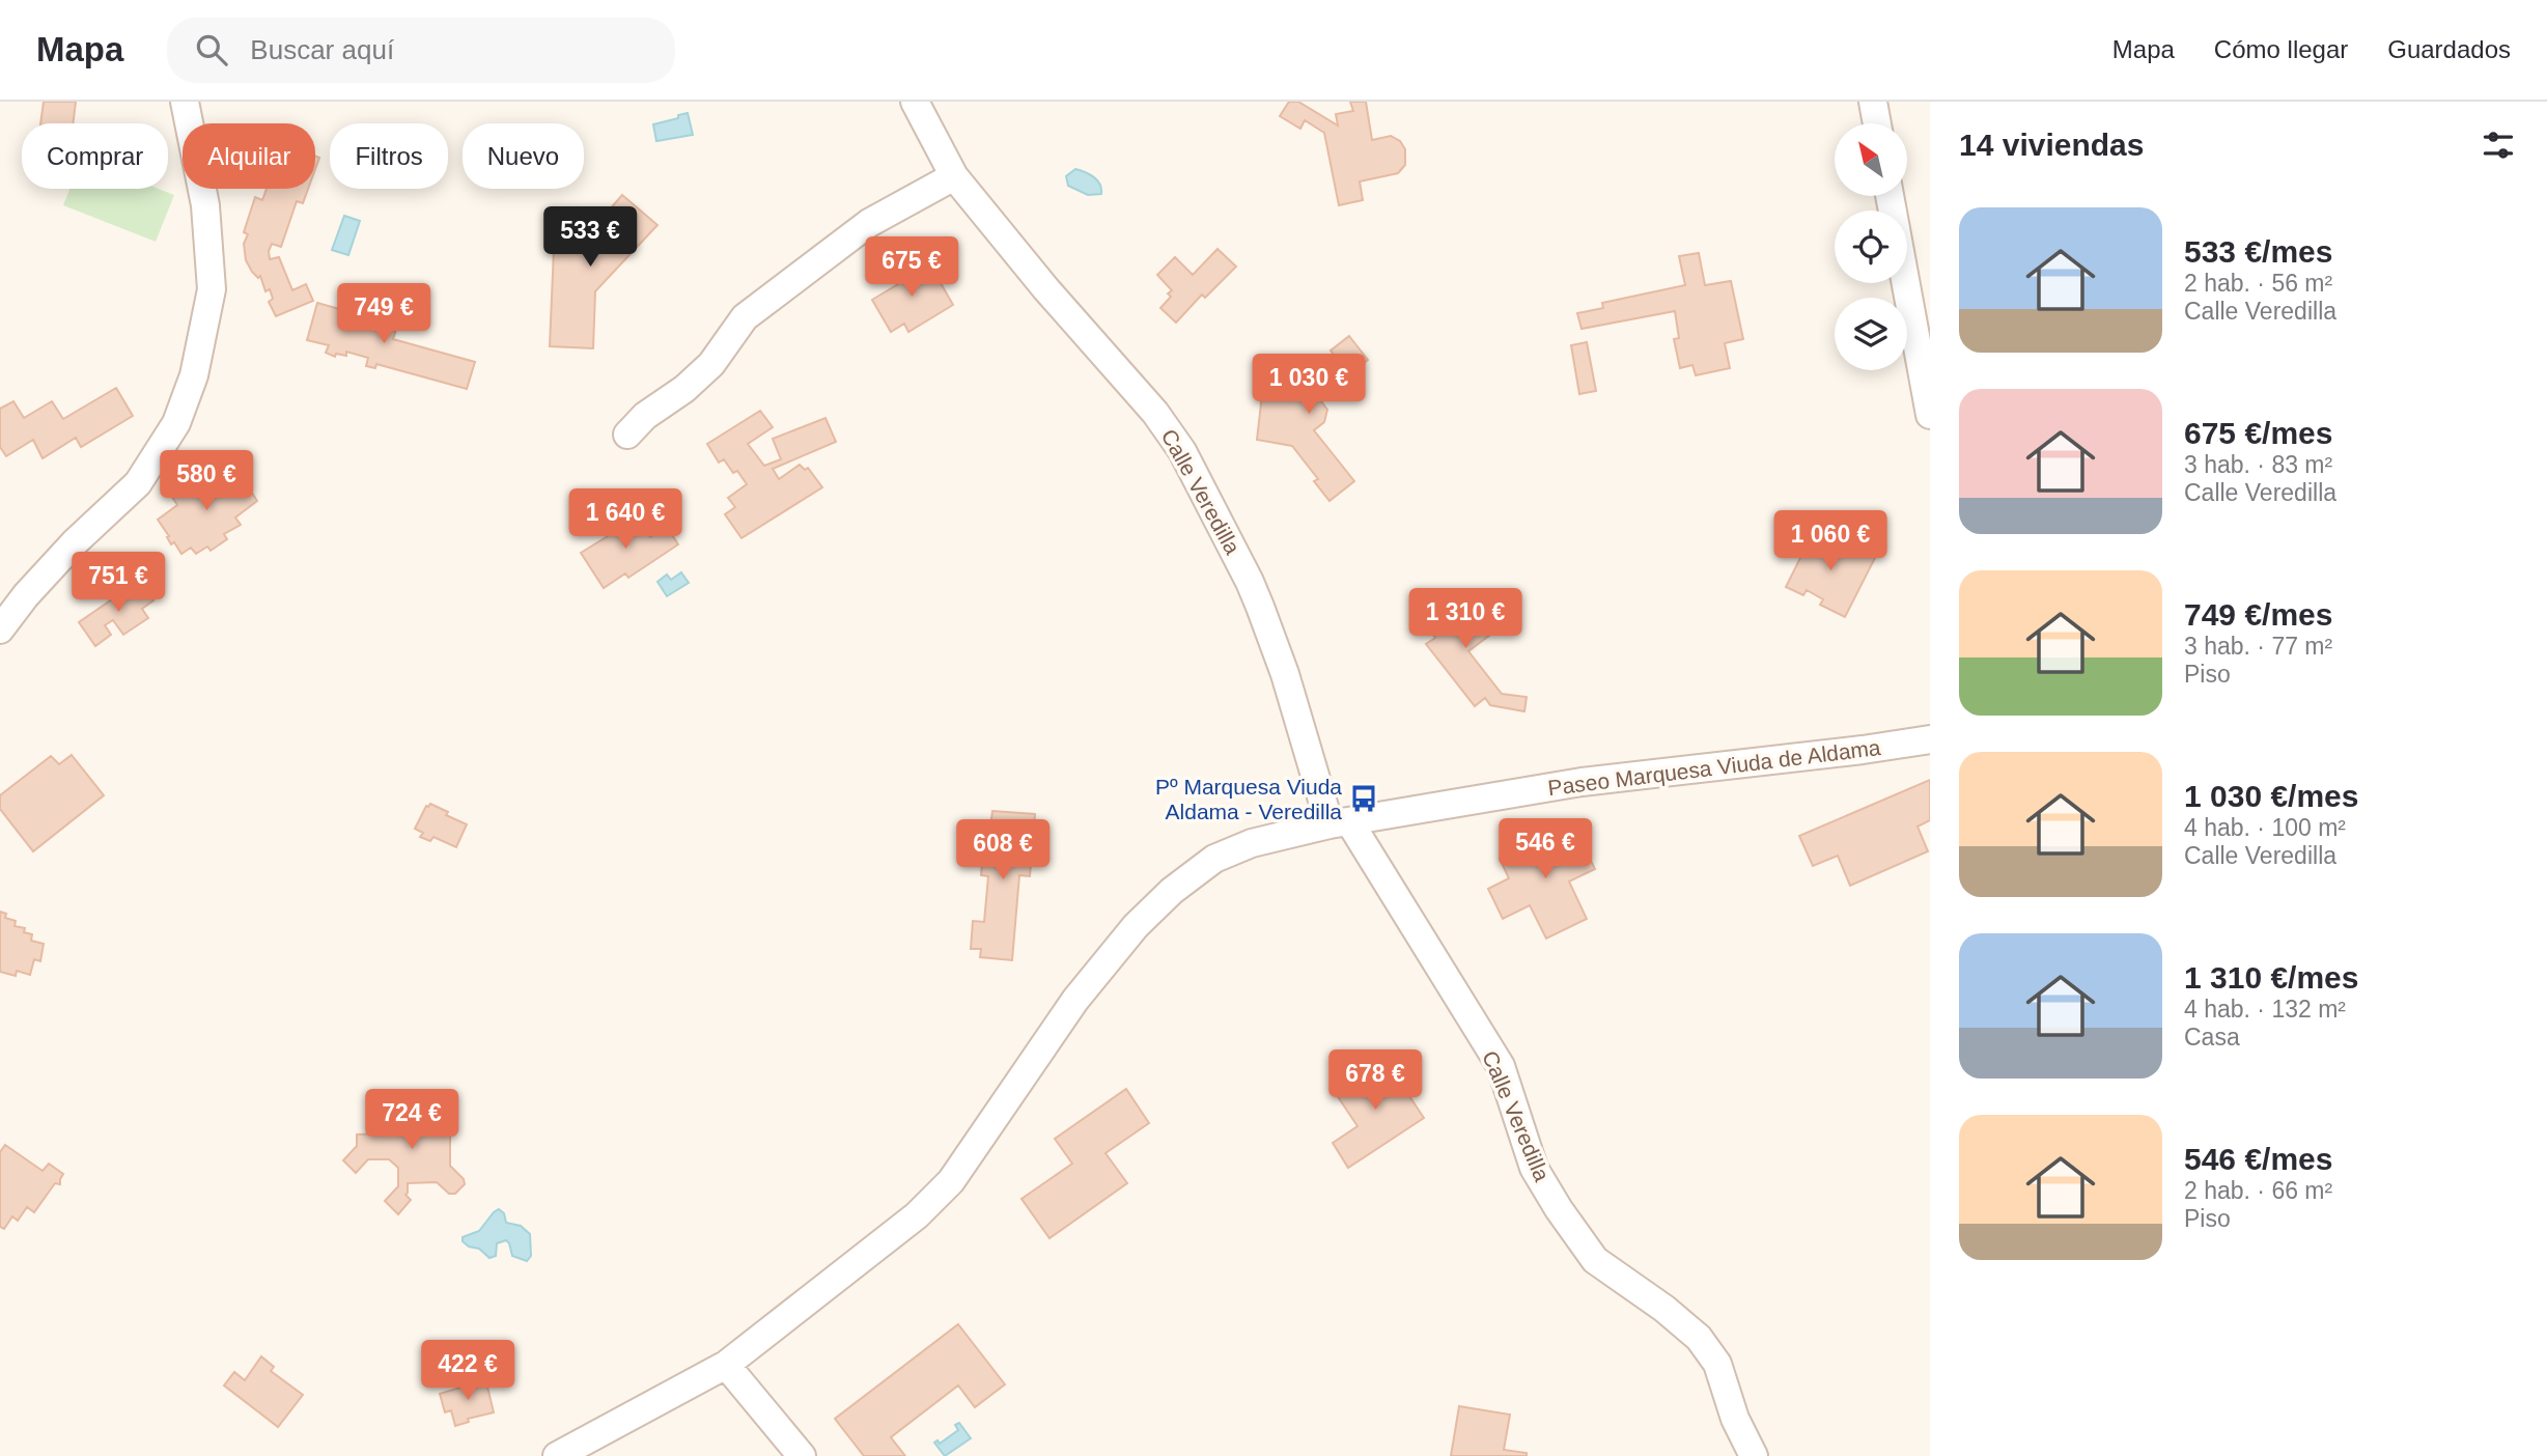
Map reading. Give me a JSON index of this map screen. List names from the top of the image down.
{
  "streets": {
    "street": ["Calle Veredilla", "Paseo Marquesa Viuda de Aldama"]
  },
  "crossings": [
    ["Calle Veredilla", "Paseo Marquesa Viuda de Aldama"]
  ],
  "places": {
    "bus stop": ["Pº Marquesa Viuda Aldama - Veredilla"]
  },
  "north": "top left",
  "page": {
    "header": "Mapa",
    "search": "Buscar aquí",
    "nav": ["Mapa", "Cómo llegar", "Guardados"],
    "heading": "14 viviendas",
    "chip": [
      "Comprar",
      "Alquilar",
      "Filtros",
      "Nuevo"
    ],
    "list": [
      {
        "name": "533 €/mes",
        "note": "2 hab. · 56 m² · Calle Veredilla"
      },
      {
        "name": "675 €/mes",
        "note": "3 hab. · 83 m² · Calle Veredilla"
      },
      {
        "name": "749 €/mes",
        "note": "3 hab. · 77 m² · Piso"
      },
      {
        "name": "1 030 €/mes",
        "note": "4 hab. · 100 m² · Calle Veredilla"
      },
      {
        "name": "1 310 €/mes",
        "note": "4 hab. · 132 m² · Casa"
      },
      {
        "name": "546 €/mes",
        "note": "2 hab. · 66 m² · Piso"
      }
    ],
    "price": [
      "533 €",
      "675 €",
      "749 €",
      "1 030 €",
      "580 €",
      "1 640 €",
      "1 060 €",
      "751 €",
      "1 310 €",
      "546 €",
      "608 €",
      "678 €",
      "724 €",
      "422 €"
    ]
  }
}
